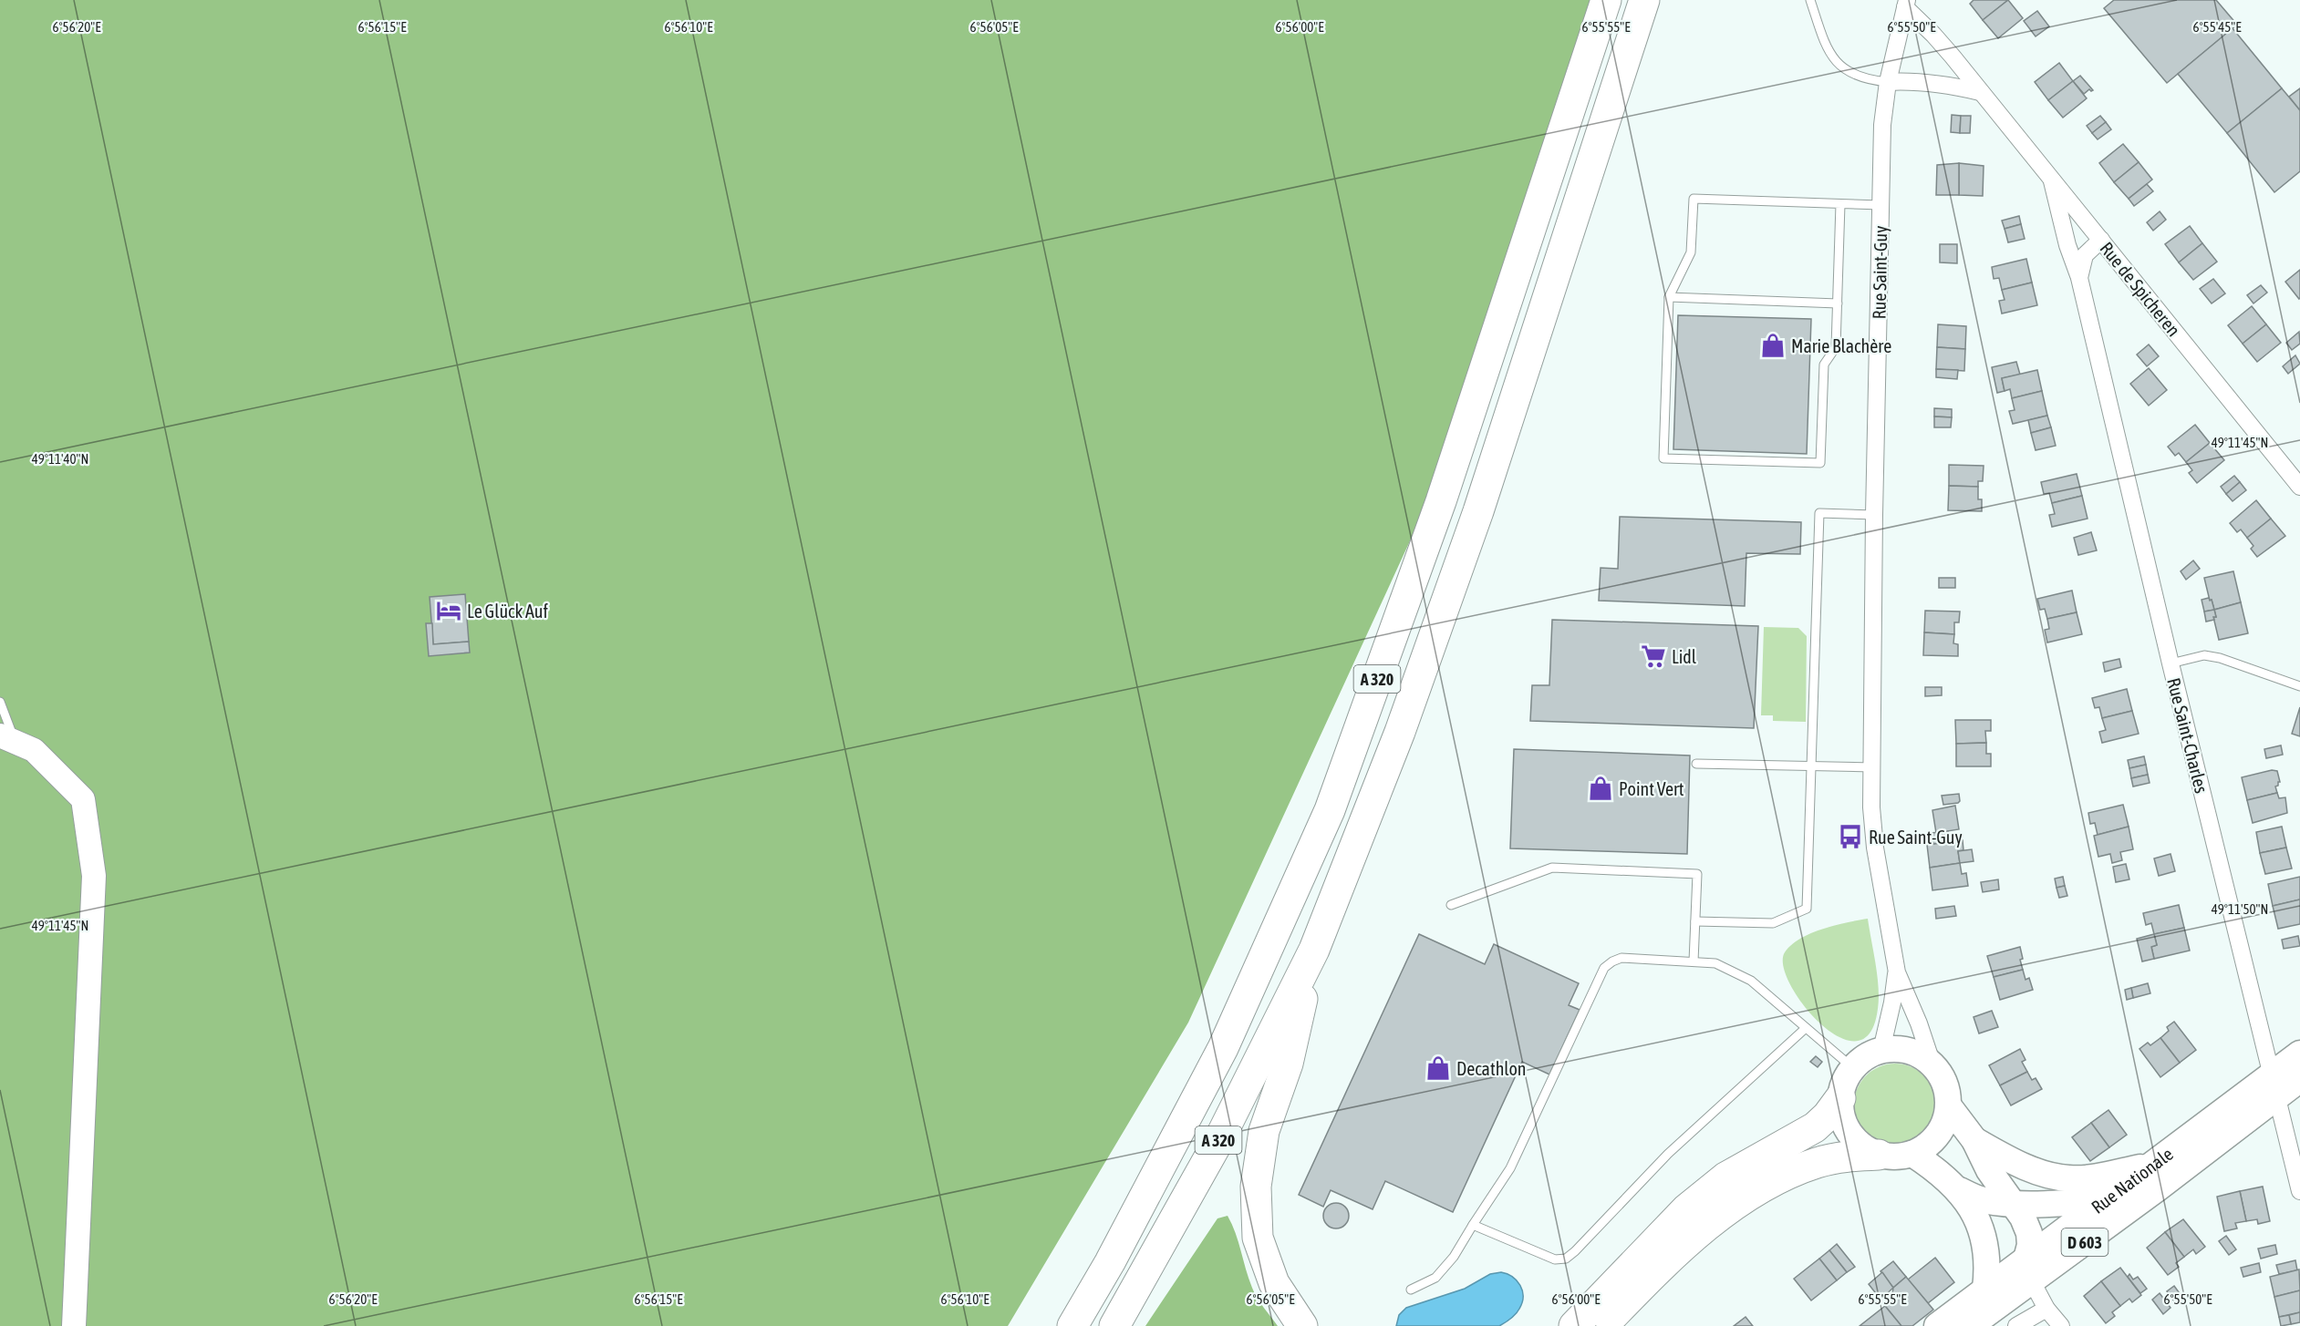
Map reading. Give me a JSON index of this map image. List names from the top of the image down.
{
  "streets": {
    "highway": ["A 320"],
    "main road": ["Rue Nationale", "D 603"],
    "street": ["Rue Saint-Guy", "Rue de Spicheren", "Rue Saint-Charles"]
  },
  "crossings": [
    ["Rue Saint-Guy", "Rue de Spicheren"],
    ["Rue de Spicheren", "Rue Saint-Charles"],
    ["Rue Saint-Charles", "Rue Nationale"]
  ],
  "places": {
    "shop": ["Marie Blachère", "Point Vert", "Decathlon"],
    "hotel": ["Le Glück Auf"],
    "supermarket": ["Lidl"],
    "bus stop": ["Rue Saint-Guy"]
  },
  "coordinates": [
    "6°56'20\"E",
    "6°56'15\"E",
    "6°56'10\"E",
    "6°56'05\"E",
    "6°56'00\"E",
    "6°55'55\"E",
    "6°55'50\"E",
    "6°55'45\"E",
    "49°11'45\"N",
    "49°11'40\"N",
    "49°11'50\"N"
  ]
}
